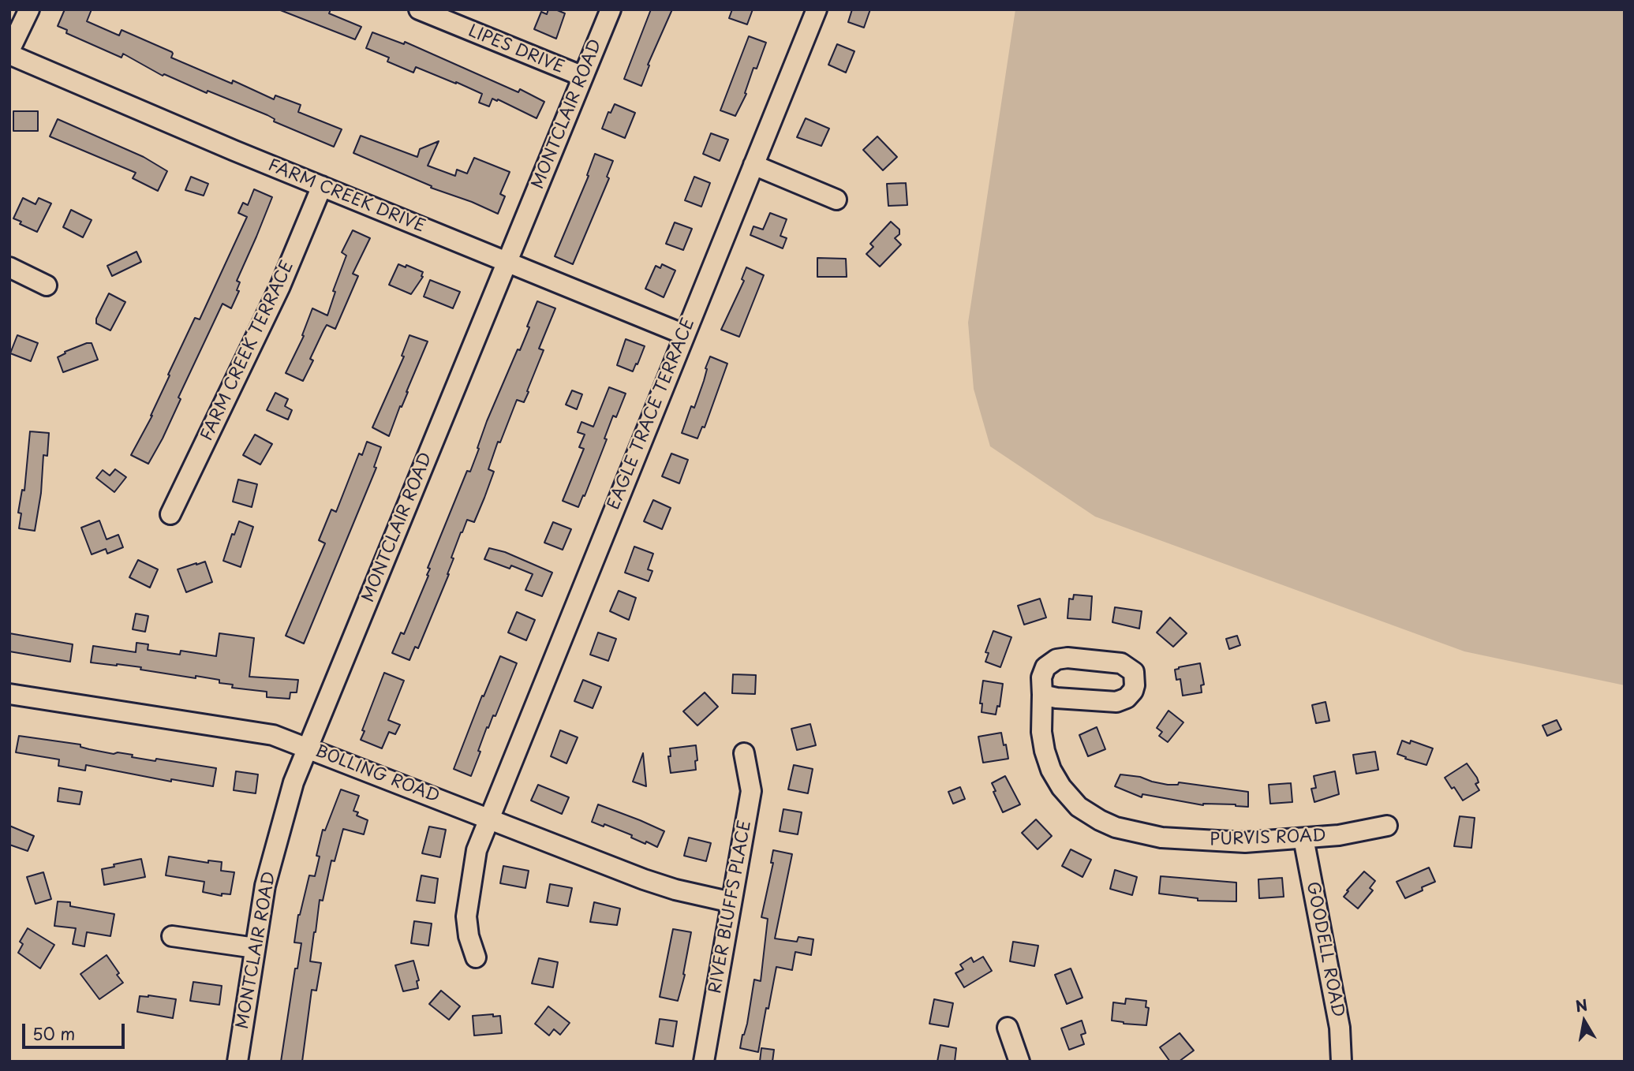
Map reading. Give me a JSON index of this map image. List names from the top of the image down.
{
  "streets": {
    "street": [
      "LIPES DRIVE",
      "MONTCLAIR ROAD",
      "FARM CREEK DRIVE",
      "FARM CREEK TERRACE",
      "EAGLE TRACE TERRACE",
      "BOLLING ROAD",
      "PURVIS ROAD",
      "RIVER BLUFFS PLACE",
      "GOODELL ROAD"
    ]
  },
  "crossings": [
    ["LIPES DRIVE", "MONTCLAIR ROAD"],
    ["MONTCLAIR ROAD", "FARM CREEK DRIVE"],
    ["MONTCLAIR ROAD", "BOLLING ROAD"],
    ["FARM CREEK DRIVE", "FARM CREEK TERRACE"],
    ["FARM CREEK DRIVE", "EAGLE TRACE TERRACE"],
    ["EAGLE TRACE TERRACE", "BOLLING ROAD"],
    ["BOLLING ROAD", "RIVER BLUFFS PLACE"],
    ["PURVIS ROAD", "GOODELL ROAD"]
  ],
  "scale_bar": "50 m",
  "north": "top"
}
